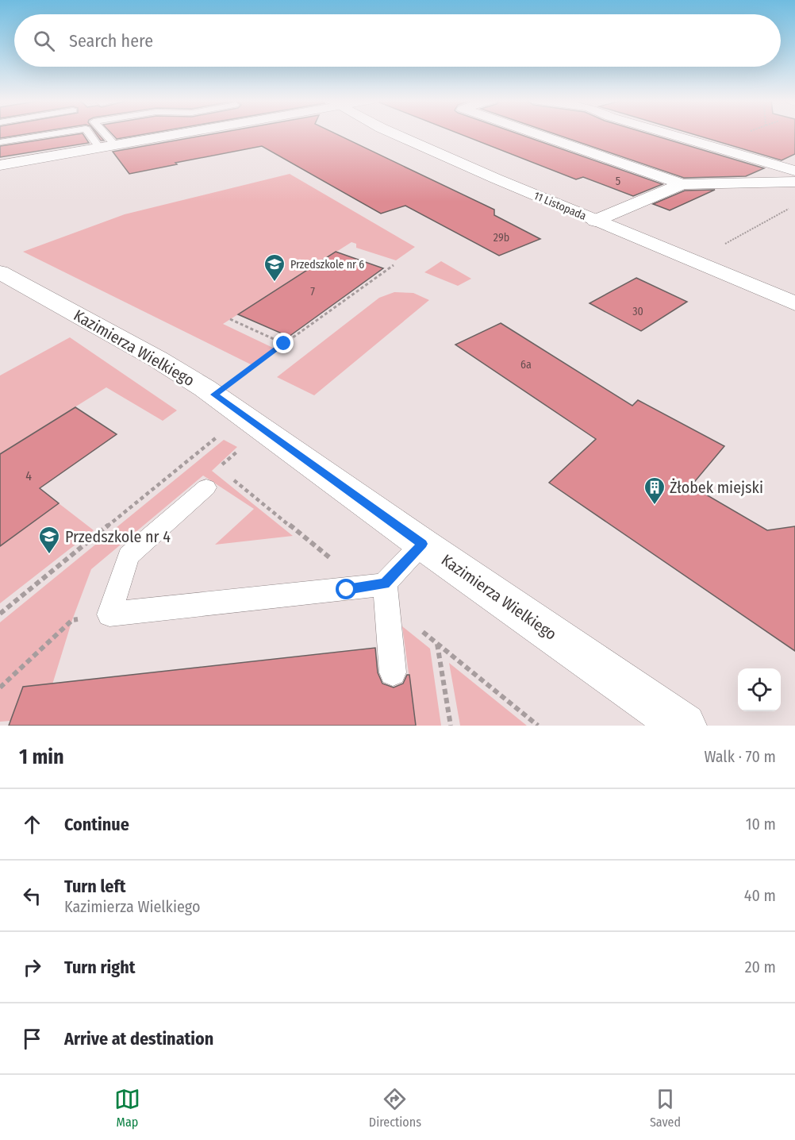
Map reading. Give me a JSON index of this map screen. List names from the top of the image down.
{
  "streets": {
    "street": ["11 Listopada", "Kazimierza Wielkiego"]
  },
  "places": {
    "school or university": ["Przedszkole nr 6", "Przedszkole nr 4"],
    "building": ["Żłobek miejski"]
  },
  "house_numbers": [
    "5",
    "29b",
    "7",
    "30",
    "6a",
    "4"
  ],
  "page": {
    "search": "Search here",
    "heading": ["1 min", "Walk · 70 m"],
    "list": [
      ["Continue", "10 m"],
      ["Turn left", "Kazimierza Wielkiego", "40 m"],
      ["Turn right", "20 m"],
      "Arrive at destination"
    ],
    "nav": ["Map", "Directions", "Saved"]
  }
}
